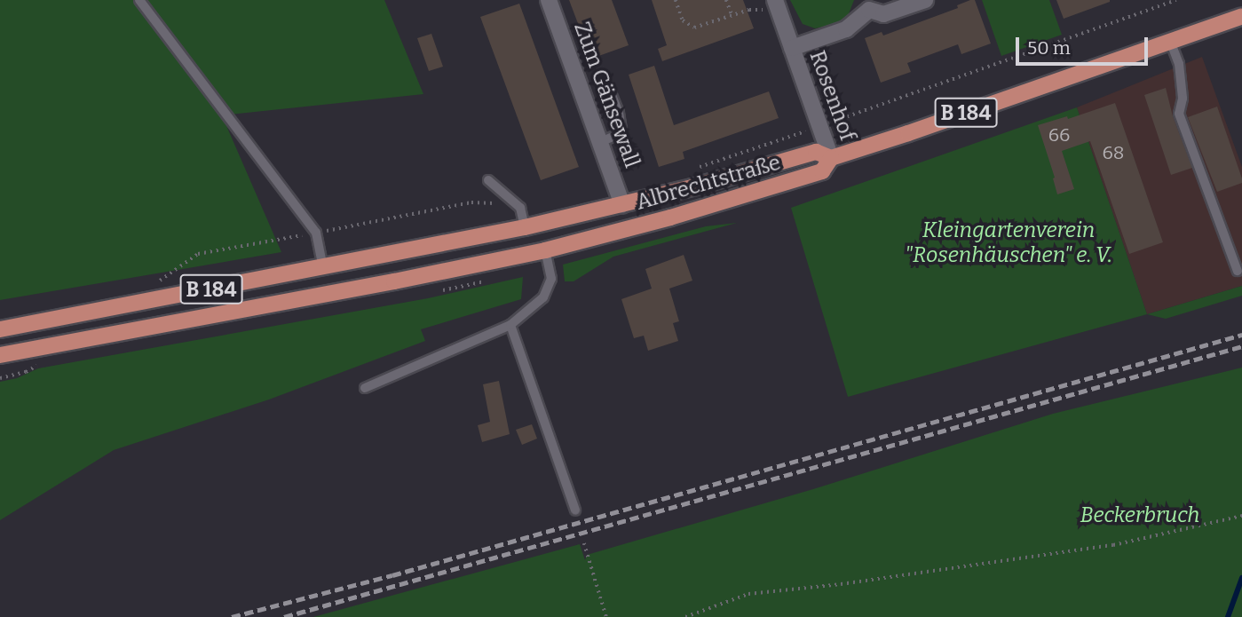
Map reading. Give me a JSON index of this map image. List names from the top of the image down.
{
  "streets": {
    "main road": ["B 184", "Albrechtstraße"],
    "street": ["Zum Gänsewall", "Rosenhof"]
  },
  "crossings": [
    ["Zum Gänsewall", "B 184"],
    ["Zum Gänsewall", "Albrechtstraße"],
    ["Rosenhof", "Albrechtstraße"],
    ["B 184", "Albrechtstraße"]
  ],
  "parks": ["Kleingartenverein \"Rosenhäuschen\" e. V.", "Beckerbruch"],
  "house_numbers": ["66", "68"],
  "scale_bar": "50 m"
}
